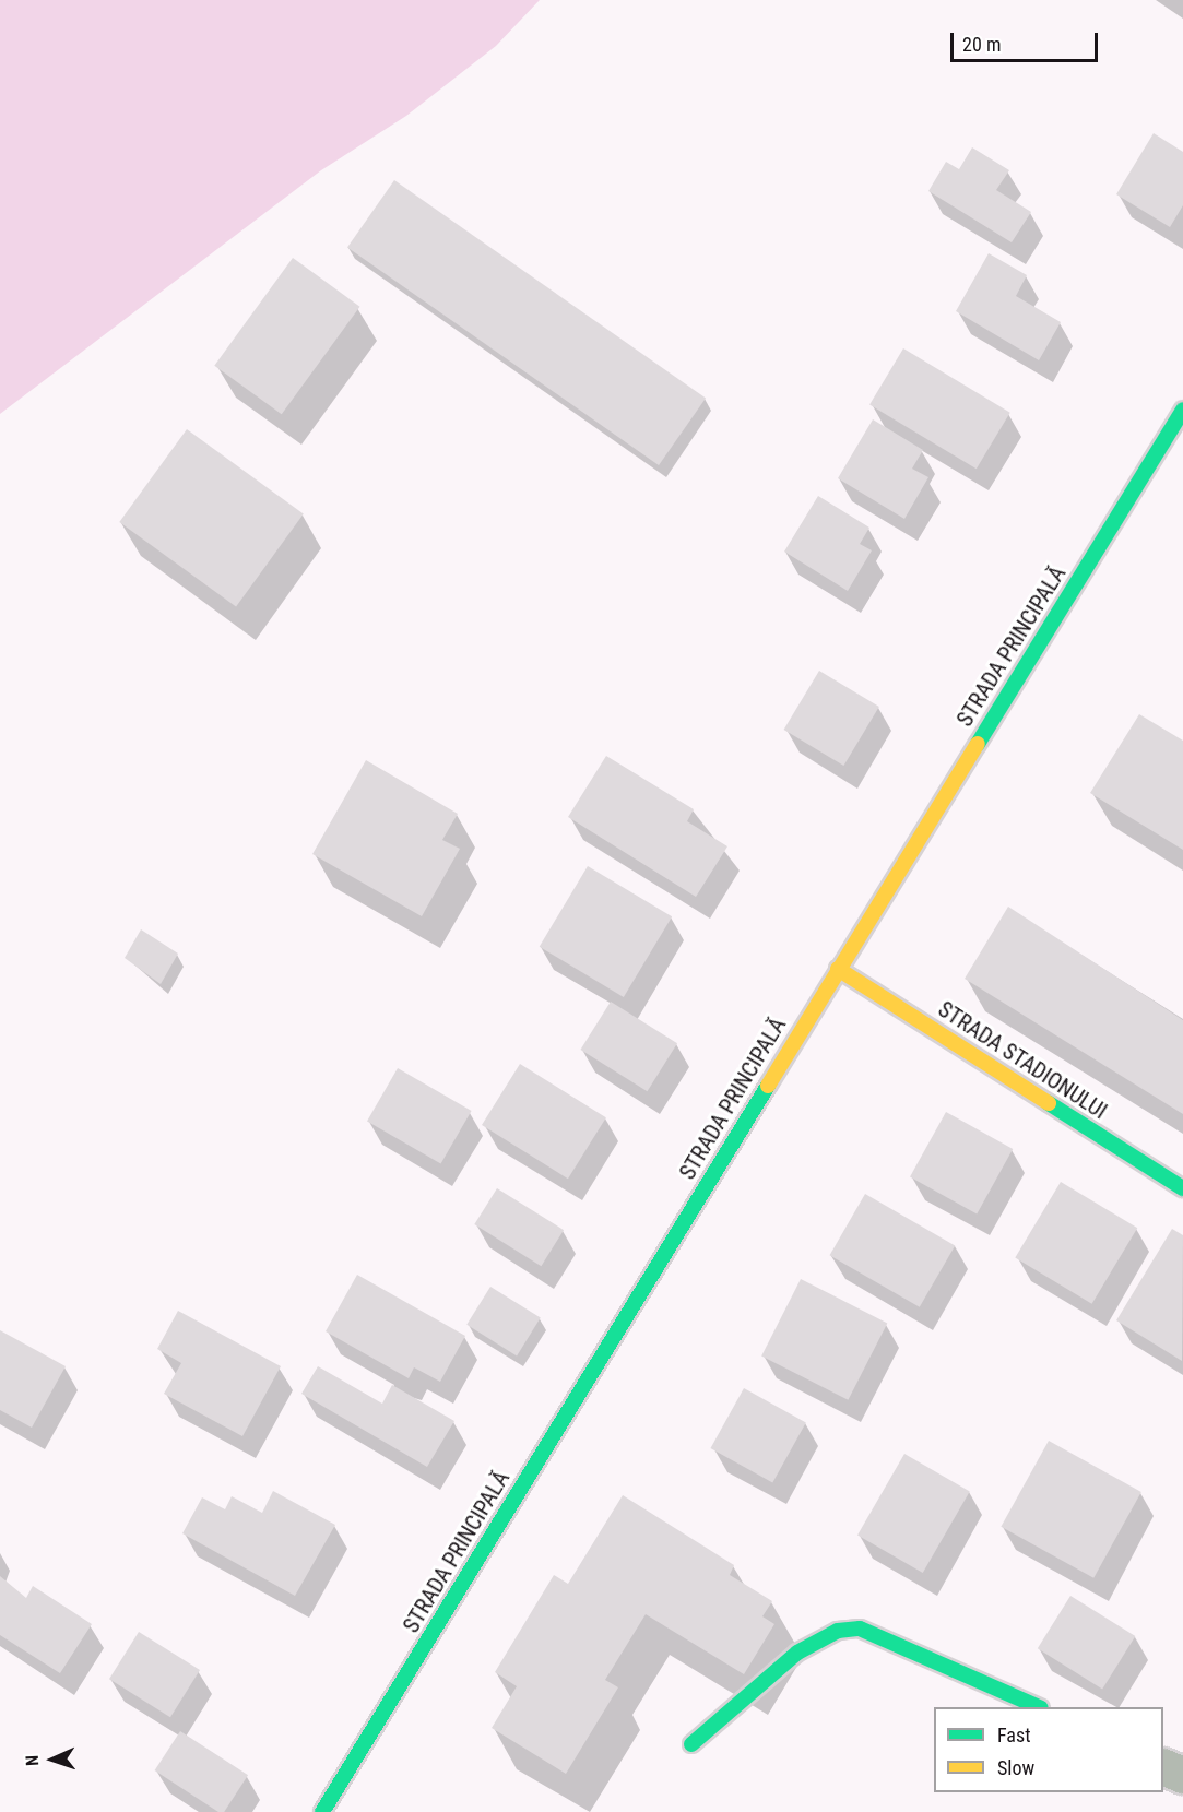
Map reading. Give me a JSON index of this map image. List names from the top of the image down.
{
  "streets": {
    "main road": ["STRADA PRINCIPALĂ", "STRADA STADIONULUI"]
  },
  "crossings": [
    ["STRADA PRINCIPALĂ", "STRADA STADIONULUI"]
  ],
  "legend": ["Fast", "Slow"],
  "scale_bar": "20 m",
  "north": "left"
}
